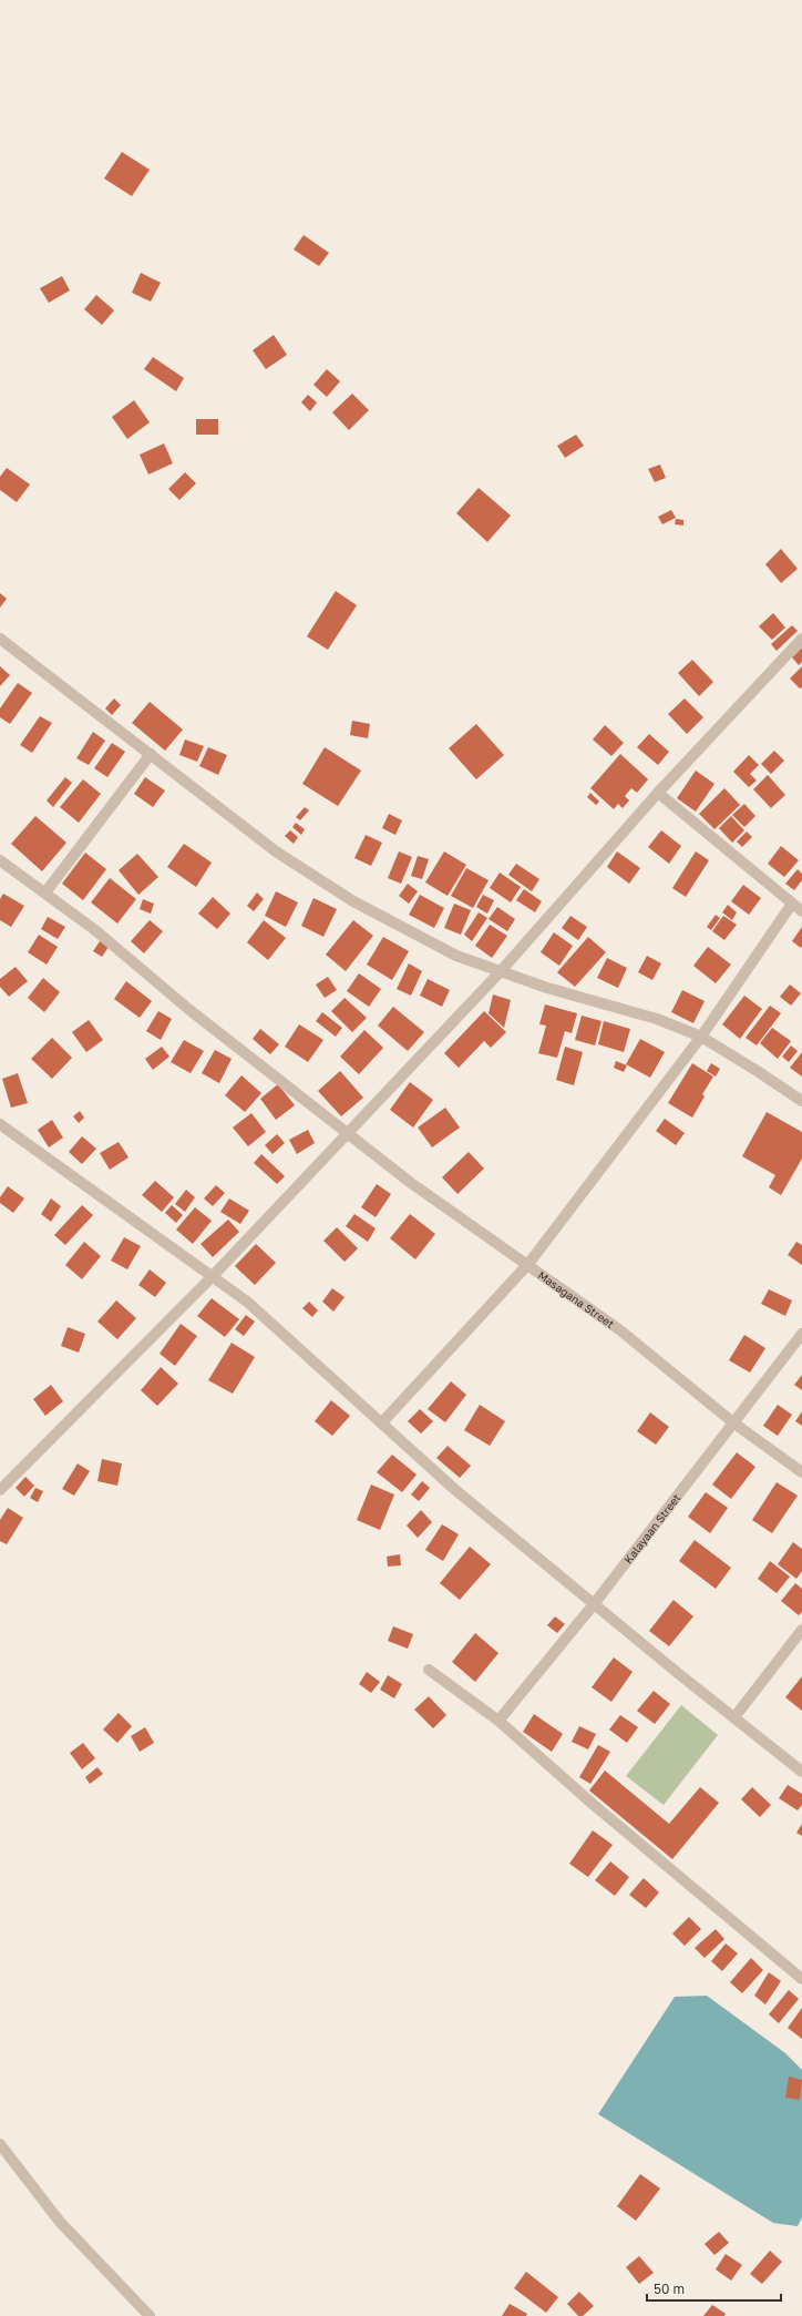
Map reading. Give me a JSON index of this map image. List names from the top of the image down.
{
  "streets": {
    "street": ["Masagana Street", "Kalayaan Street"]
  },
  "crossings": [
    ["Masagana Street", "Kalayaan Street"]
  ],
  "scale_bar": "50 m"
}
